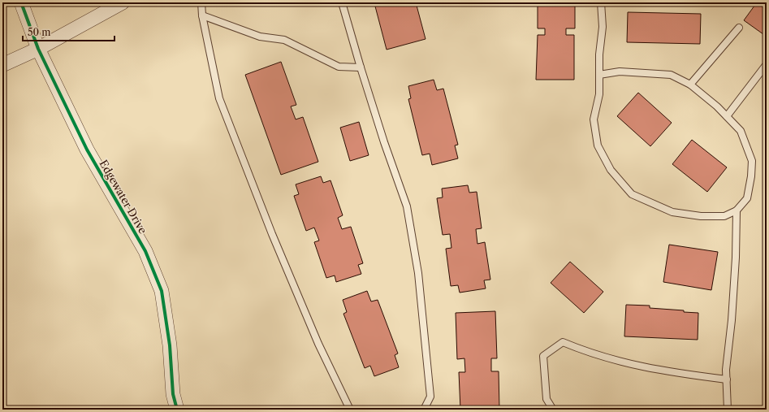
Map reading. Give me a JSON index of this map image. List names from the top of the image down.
{
  "streets": {
    "street": ["Edgewater Drive"]
  },
  "scale_bar": "50 m"
}
